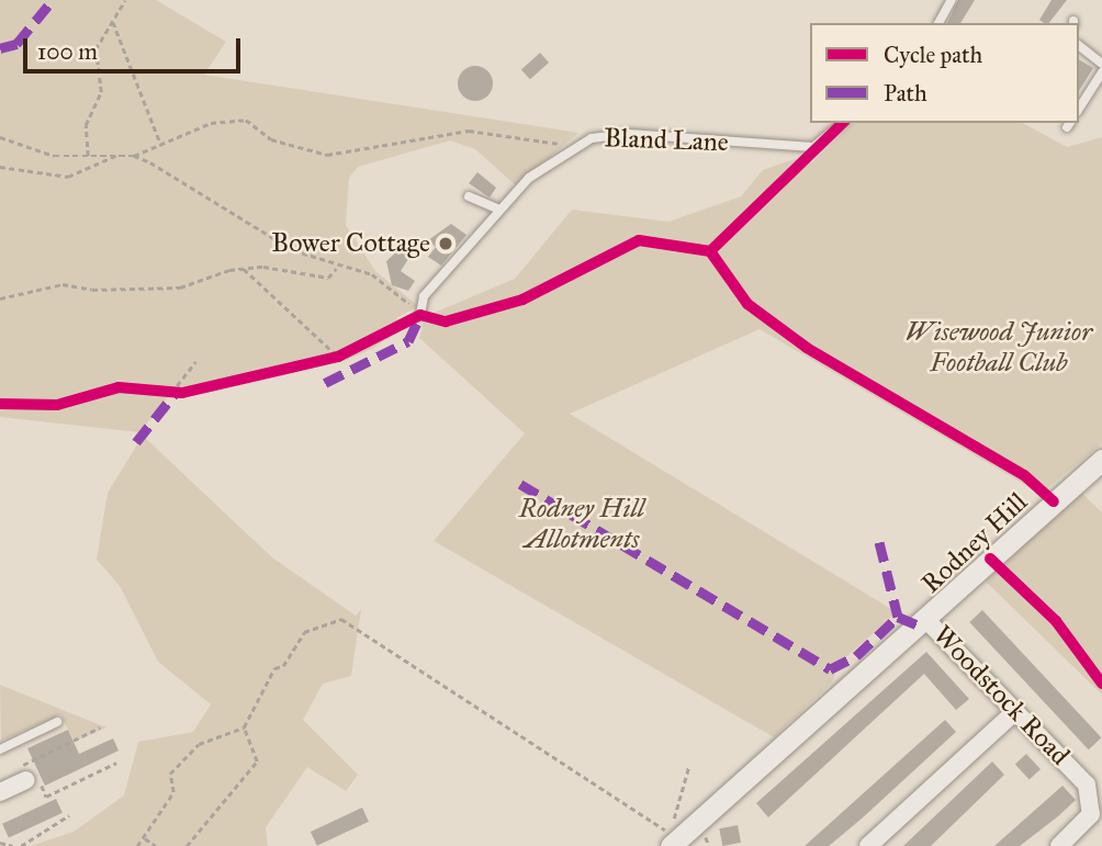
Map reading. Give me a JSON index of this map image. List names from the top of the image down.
{
  "streets": {
    "street": ["Rodney Hill", "Woodstock Road"],
    "lane": ["Bland Lane"]
  },
  "crossings": [
    ["Rodney Hill", "Woodstock Road"]
  ],
  "parks": ["Wisewood Junior Football Club", "Rodney Hill Allotments"],
  "places": ["Bower Cottage"],
  "legend": ["Cycle path", "Path"],
  "scale_bar": "100 m"
}
